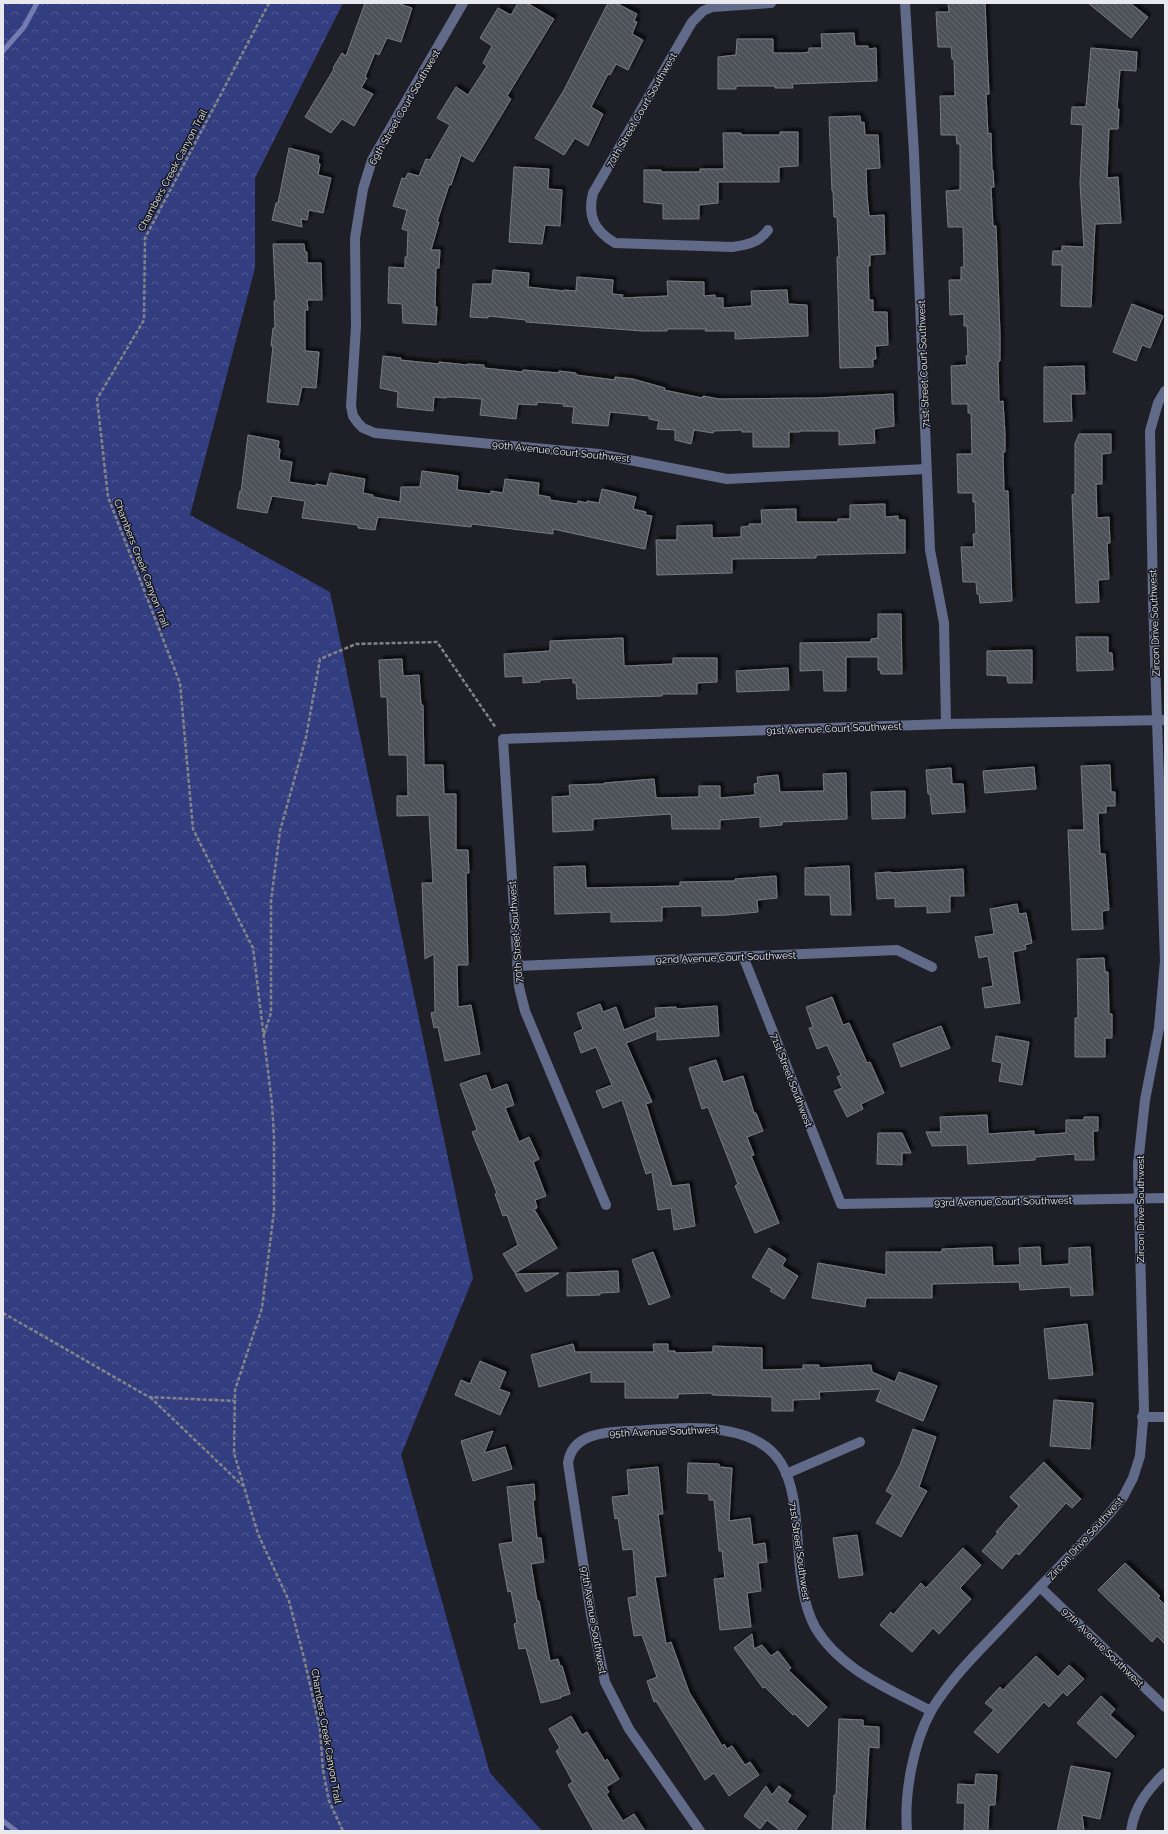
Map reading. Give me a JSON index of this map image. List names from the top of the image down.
{
  "streets": {
    "street": [
      "69th Street Court Southwest",
      "70th Street Court Southwest",
      "71st Street Court Southwest",
      "90th Avenue Court Southwest",
      "Zircon Drive Southwest",
      "91st Avenue Court Southwest",
      "70th Street Southwest",
      "92nd Avenue Court Southwest",
      "71st Street Southwest",
      "93rd Avenue Court Southwest",
      "95th Avenue Southwest",
      "97th Avenue Southwest"
    ],
    "path": ["Chambers Creek Canyon Trail"]
  },
  "crossings": [
    ["69th Street Court Southwest", "90th Avenue Court Southwest"],
    ["Chambers Creek Canyon Trail", "91st Avenue Court Southwest"],
    ["Chambers Creek Canyon Trail", "70th Street Southwest"],
    ["71st Street Court Southwest", "90th Avenue Court Southwest"],
    ["71st Street Court Southwest", "91st Avenue Court Southwest"],
    ["Zircon Drive Southwest", "91st Avenue Court Southwest"],
    ["Zircon Drive Southwest", "71st Street Southwest"],
    ["Zircon Drive Southwest", "93rd Avenue Court Southwest"],
    ["Zircon Drive Southwest", "97th Avenue Southwest"],
    ["91st Avenue Court Southwest", "70th Street Southwest"],
    ["70th Street Southwest", "92nd Avenue Court Southwest"],
    ["92nd Avenue Court Southwest", "71st Street Southwest"],
    ["71st Street Southwest", "93rd Avenue Court Southwest"],
    ["71st Street Southwest", "95th Avenue Southwest"],
    ["95th Avenue Southwest", "97th Avenue Southwest"]
  ]
}
